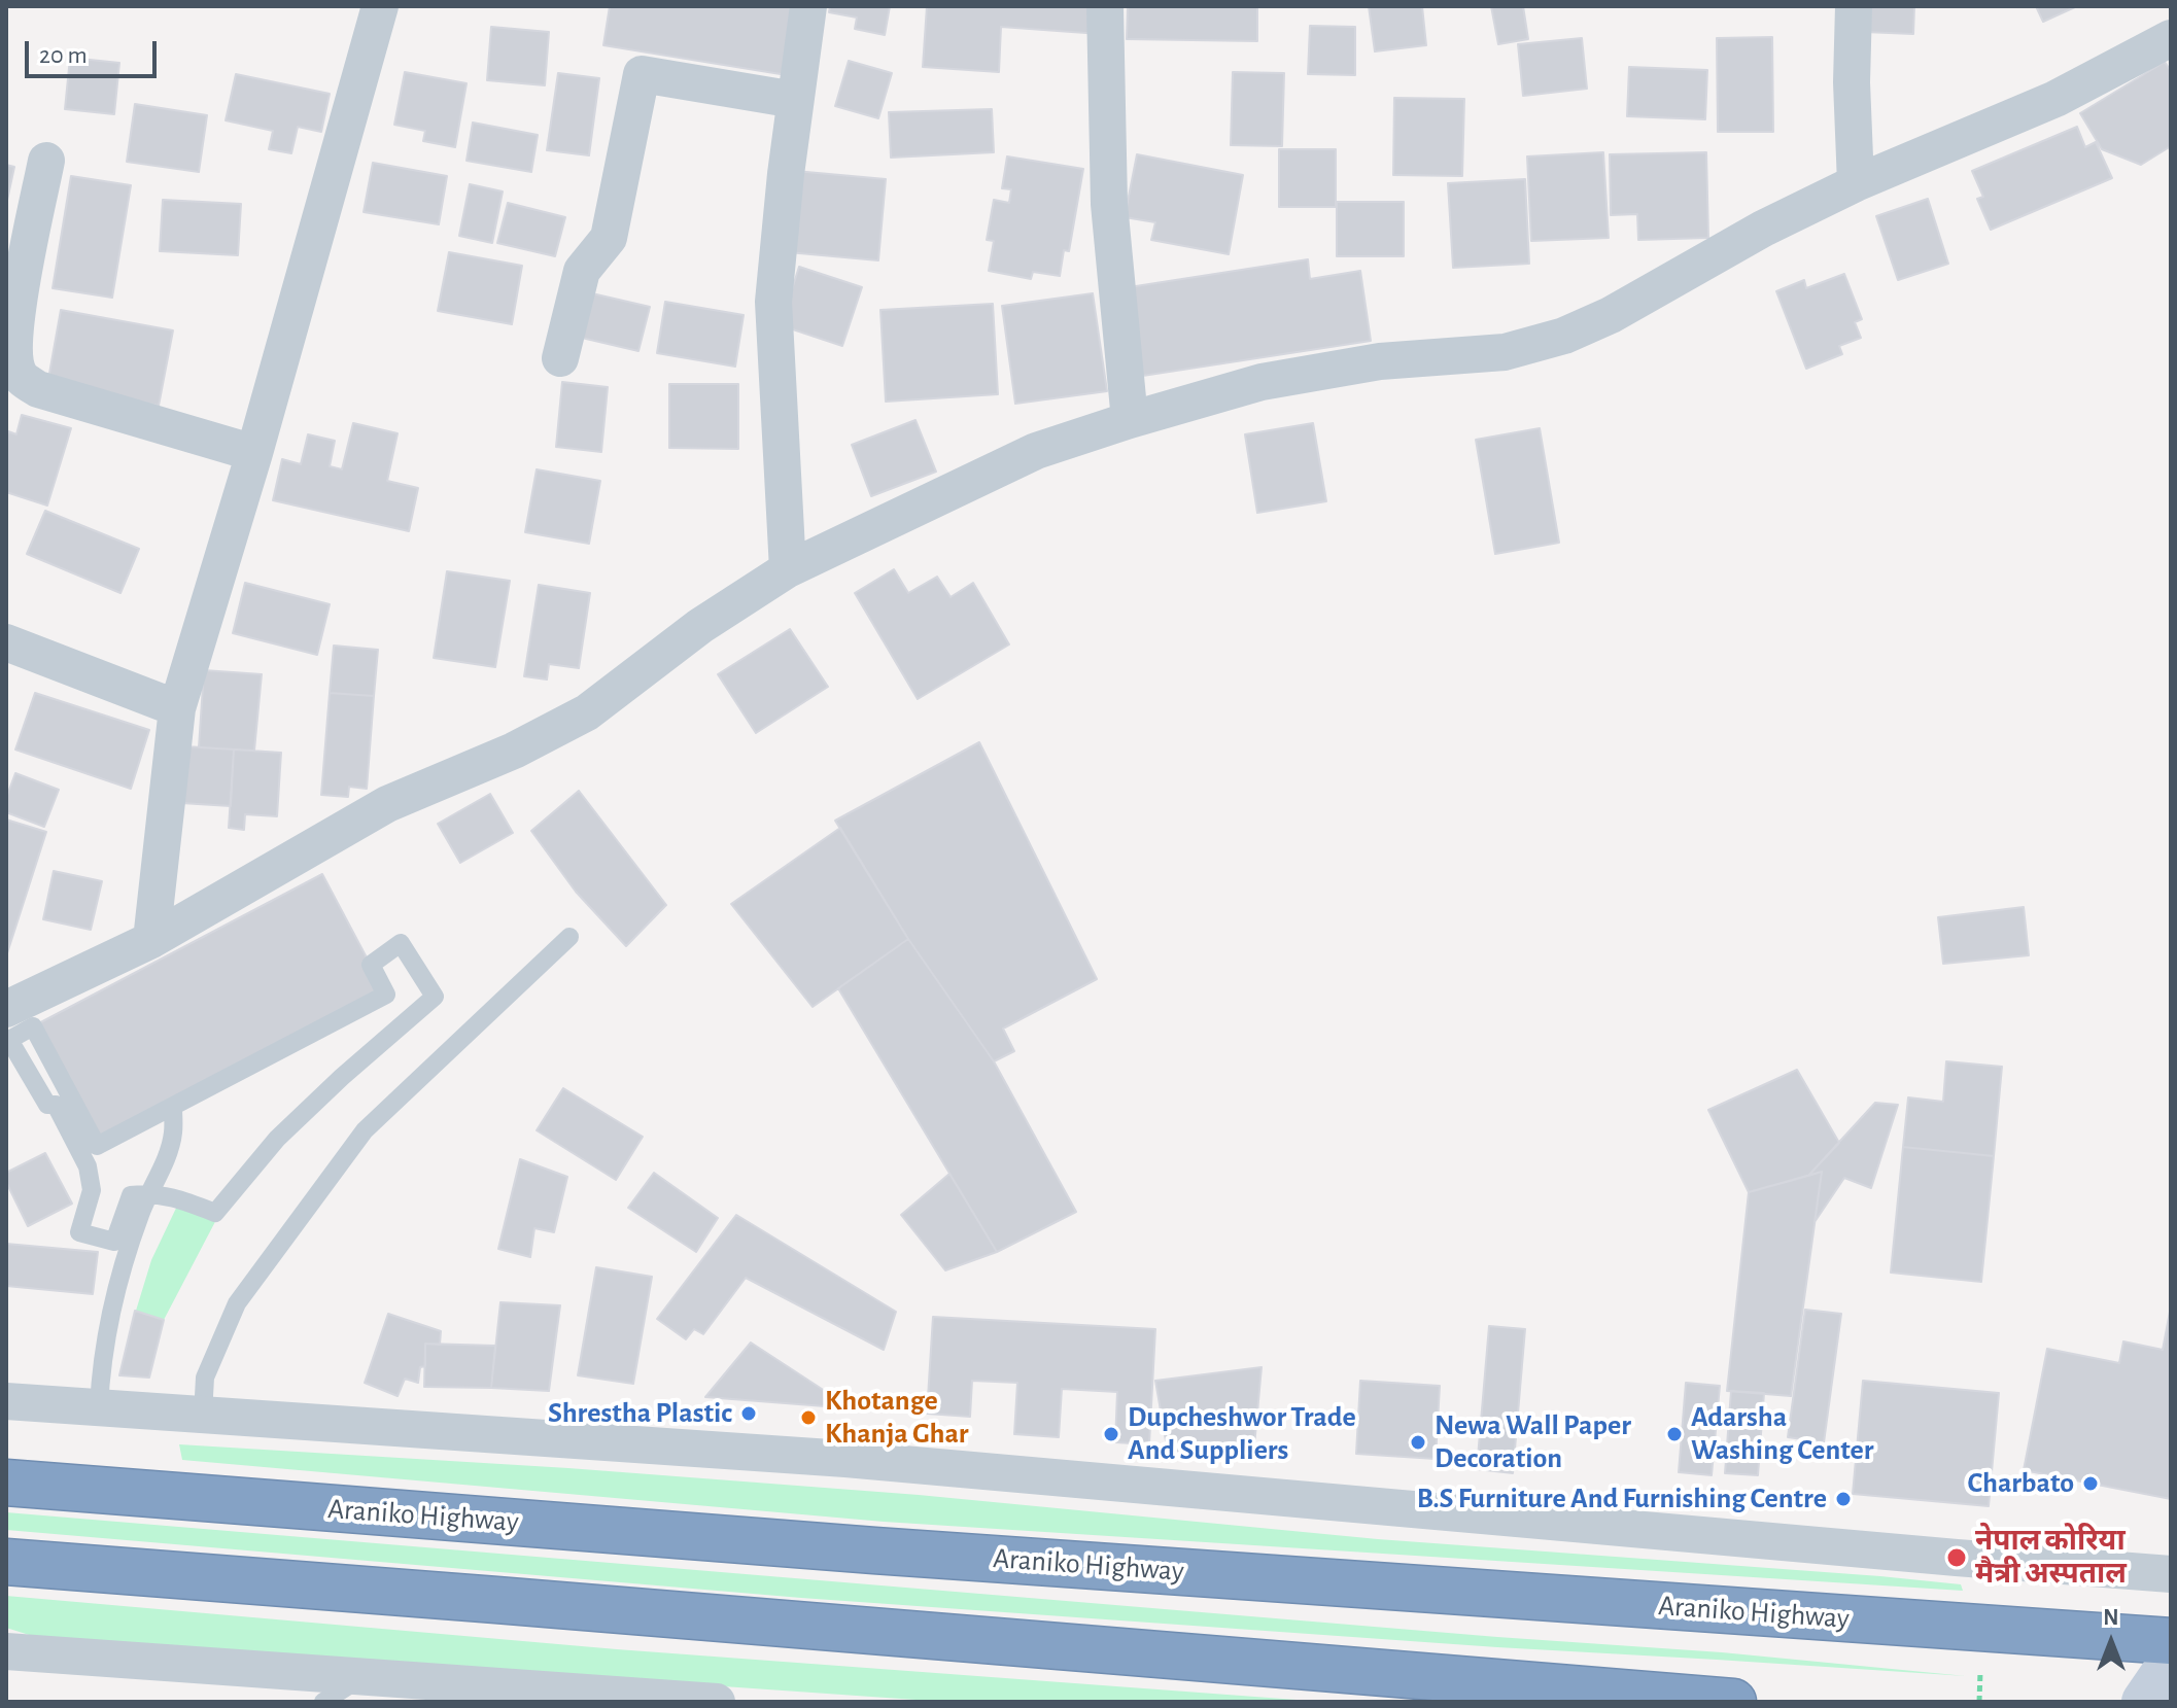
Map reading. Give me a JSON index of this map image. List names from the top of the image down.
{
  "streets": {
    "highway": ["Araniko Highway"]
  },
  "places": [
    "Shrestha Plastic",
    "Khotange Khanja Ghar",
    "Dupcheshwor Trade And Suppliers",
    "Adarsha Washing Center",
    "Newa Wall Paper Decoration",
    "Charbato",
    "B.S Furniture And Furnishing Centre",
    "नेपाल कोरिया मैत्री अस्पताल"
  ],
  "scale_bar": "20 m",
  "north": "top"
}
